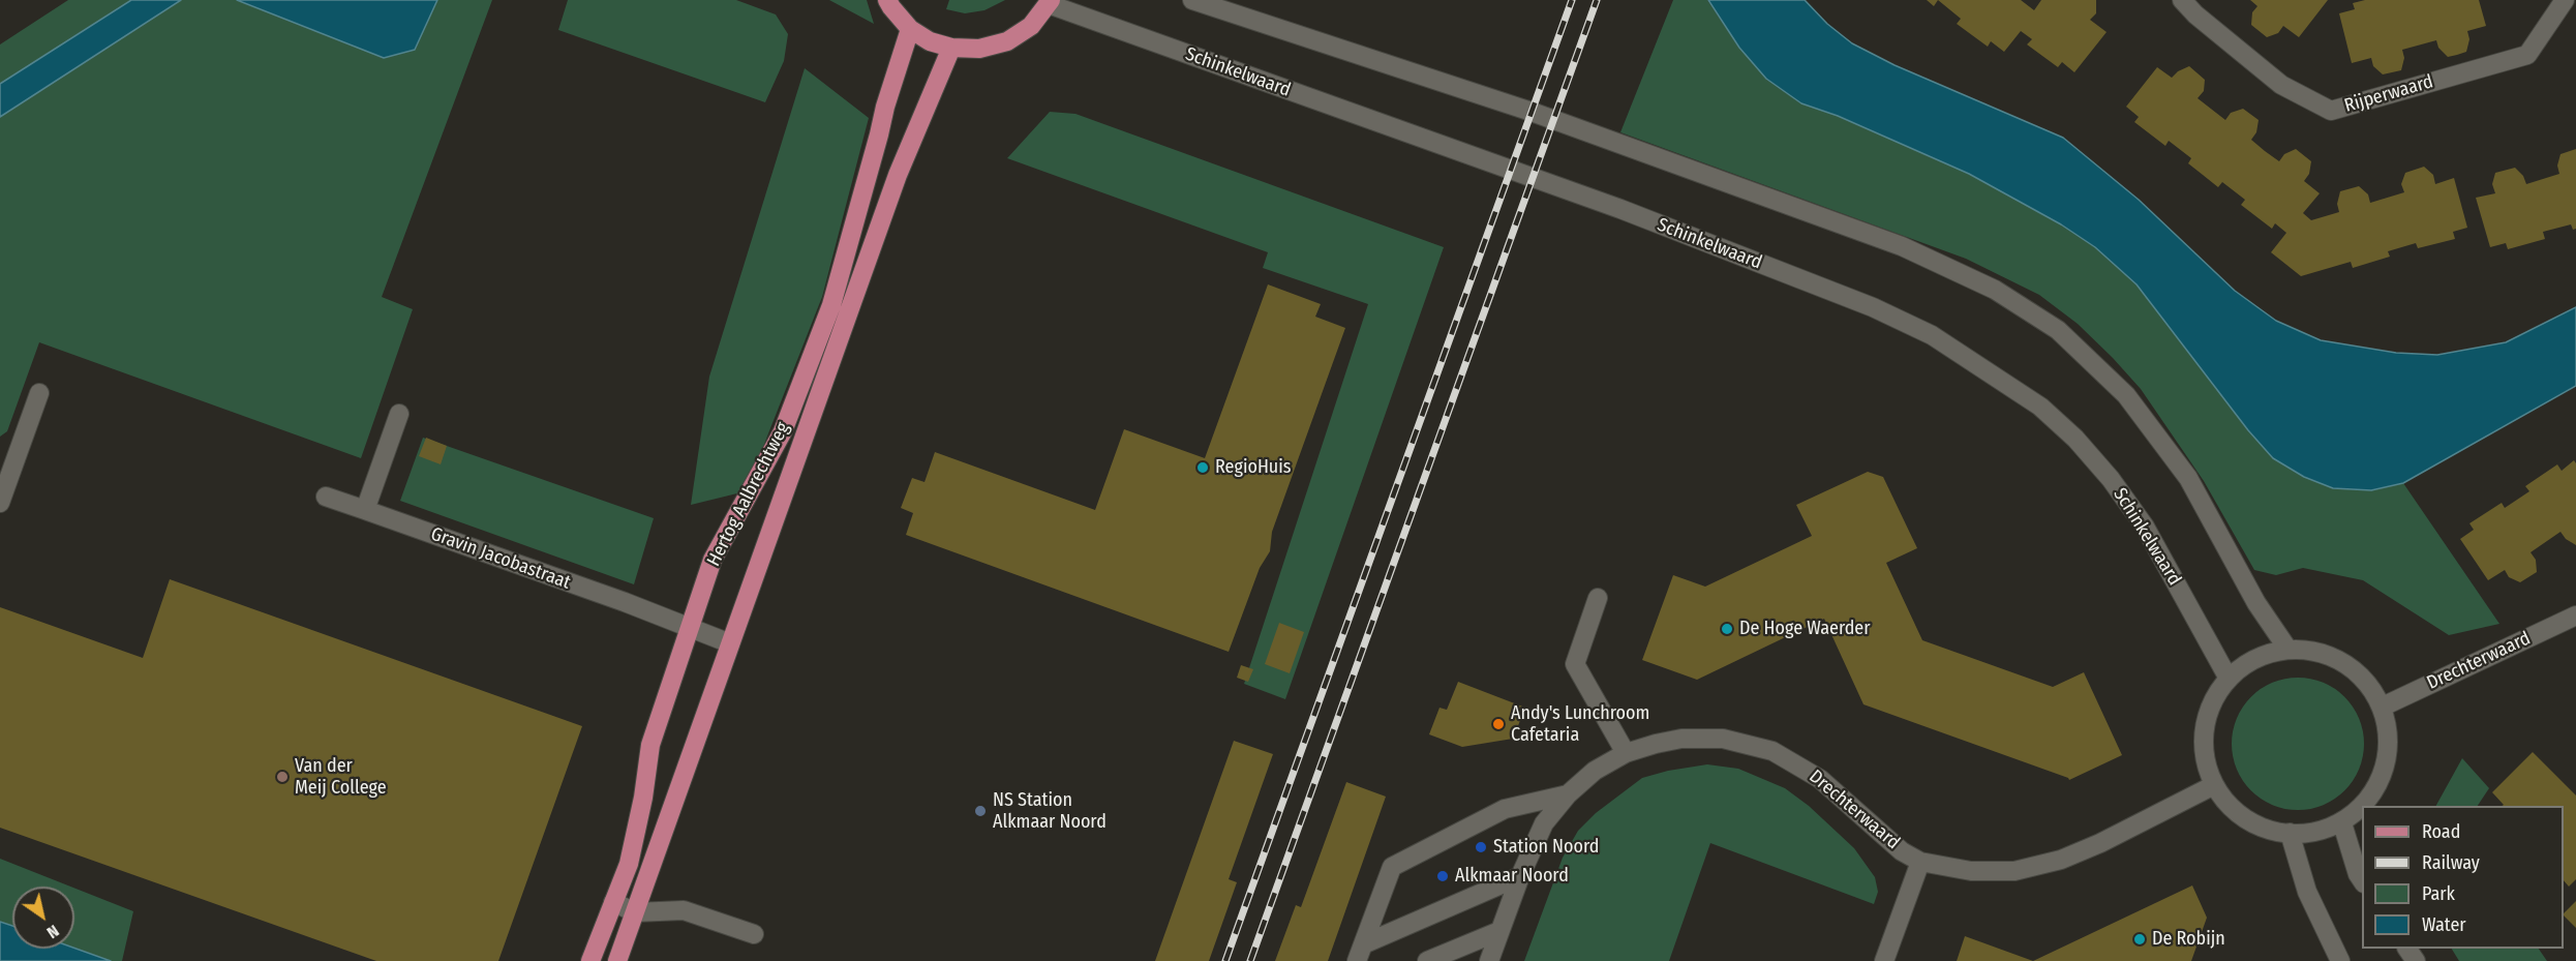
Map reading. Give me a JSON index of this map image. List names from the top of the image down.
{
  "streets": {
    "main road": ["Hertog Aalbrechtweg"],
    "street": [
      "Schinkelwaard",
      "Rijperwaard",
      "Gravin Jacobastraat",
      "Drechterwaard"
    ]
  },
  "crossings": [
    ["Schinkelwaard", "Drechterwaard"],
    ["Hertog Aalbrechtweg", "Gravin Jacobastraat"]
  ],
  "places": [
    "RegioHuis",
    "De Hoge Waerder",
    "Andy's Lunchroom Cafetaria",
    "Van der Meij College",
    "NS Station Alkmaar Noord",
    "Station Noord",
    "Alkmaar Noord",
    "De Robijn"
  ],
  "legend": [
    "Road",
    "Railway",
    "Park",
    "Water"
  ],
  "north": "bottom right"
}
